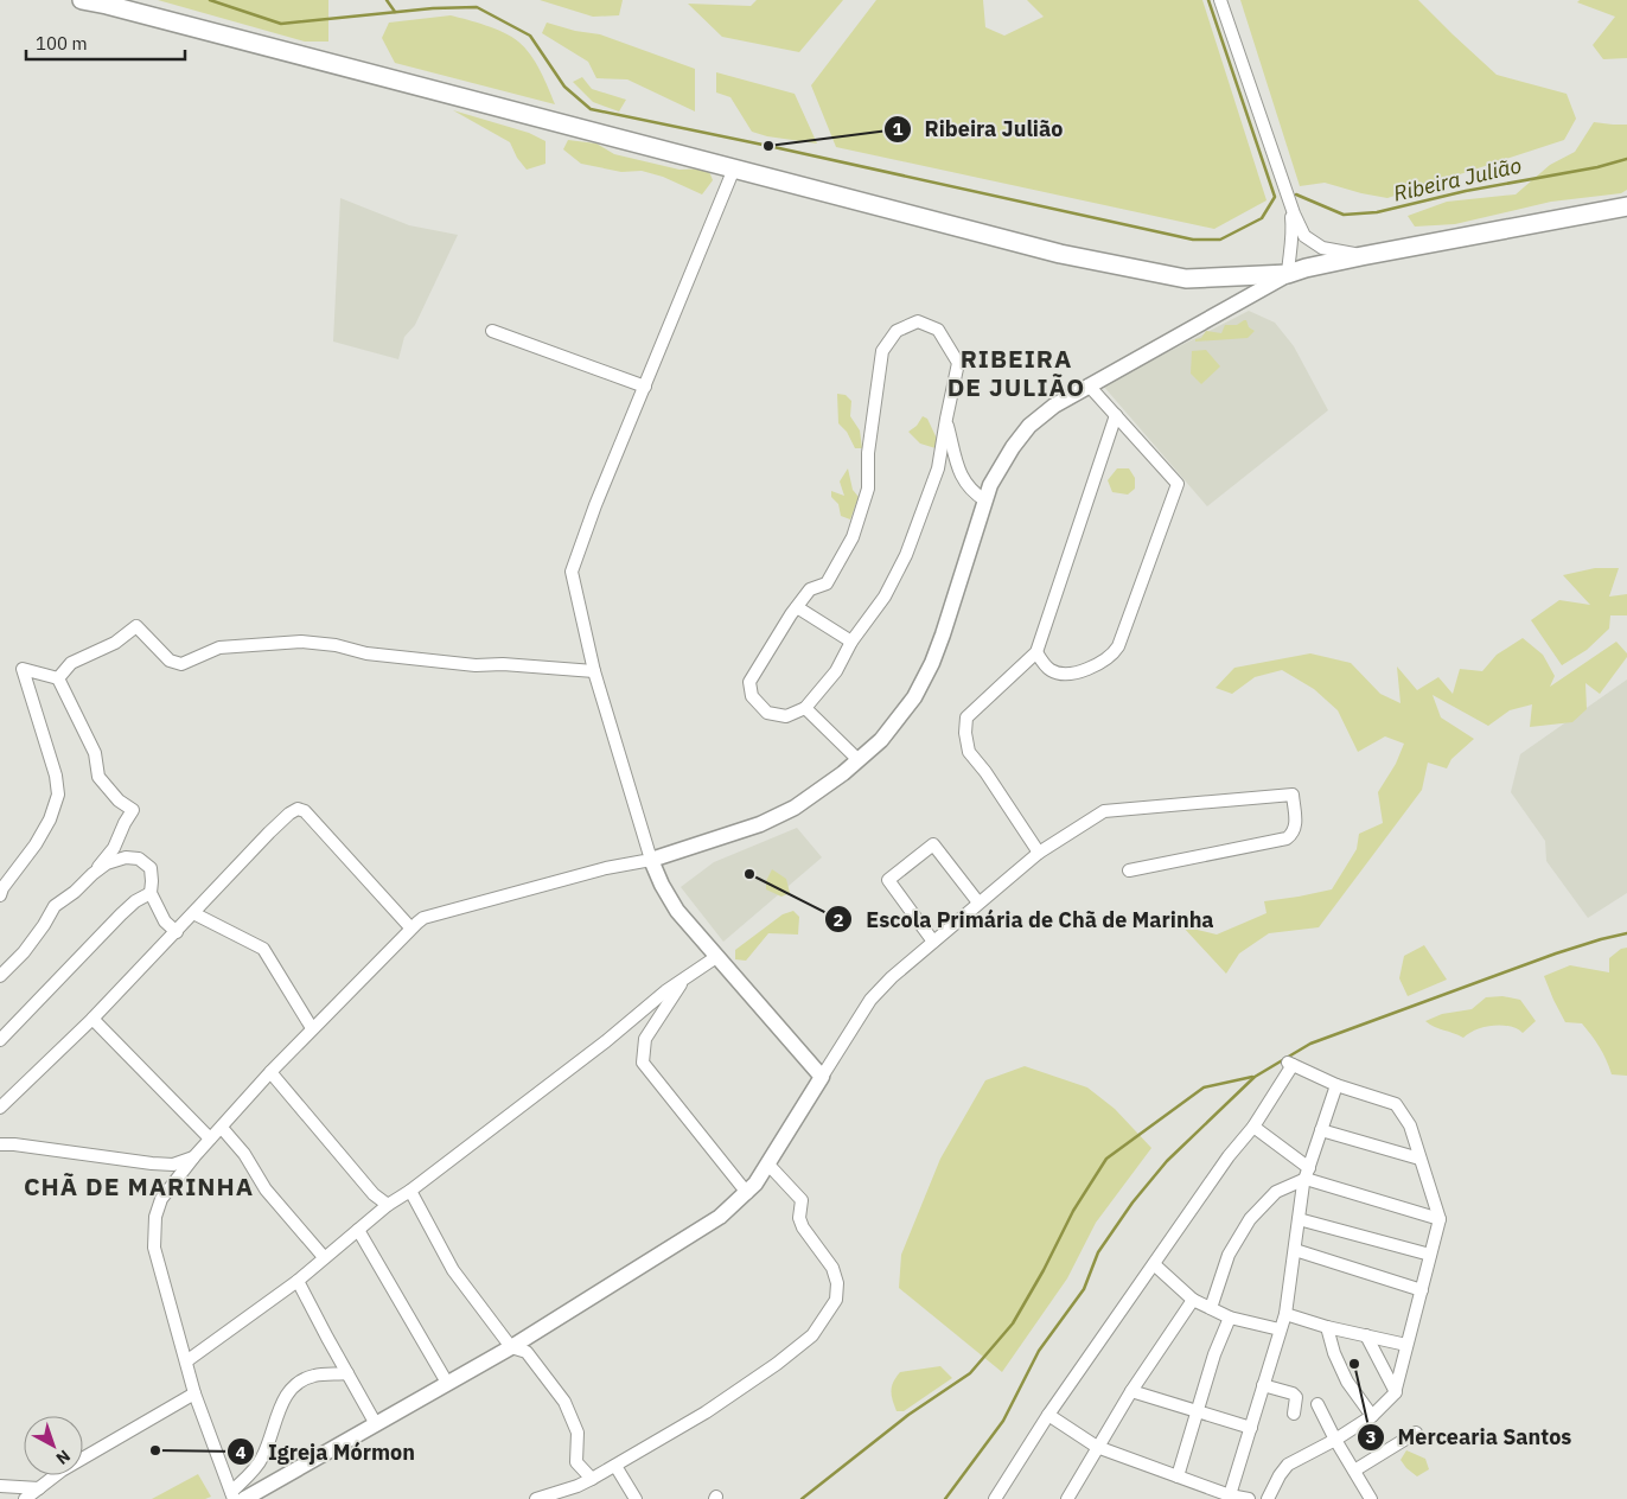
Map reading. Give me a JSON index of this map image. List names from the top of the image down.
{
  "districts": ["RIBEIRA DE JULIÃO", "CHÃ DE MARINHA"],
  "water": ["Ribeira Julião"],
  "places": [
    "Ribeira Julião",
    "Escola Primária de Chã de Marinha",
    "Mercearia Santos",
    "Igreja Mórmon"
  ],
  "scale_bar": "100 m",
  "north": "bottom right"
}
